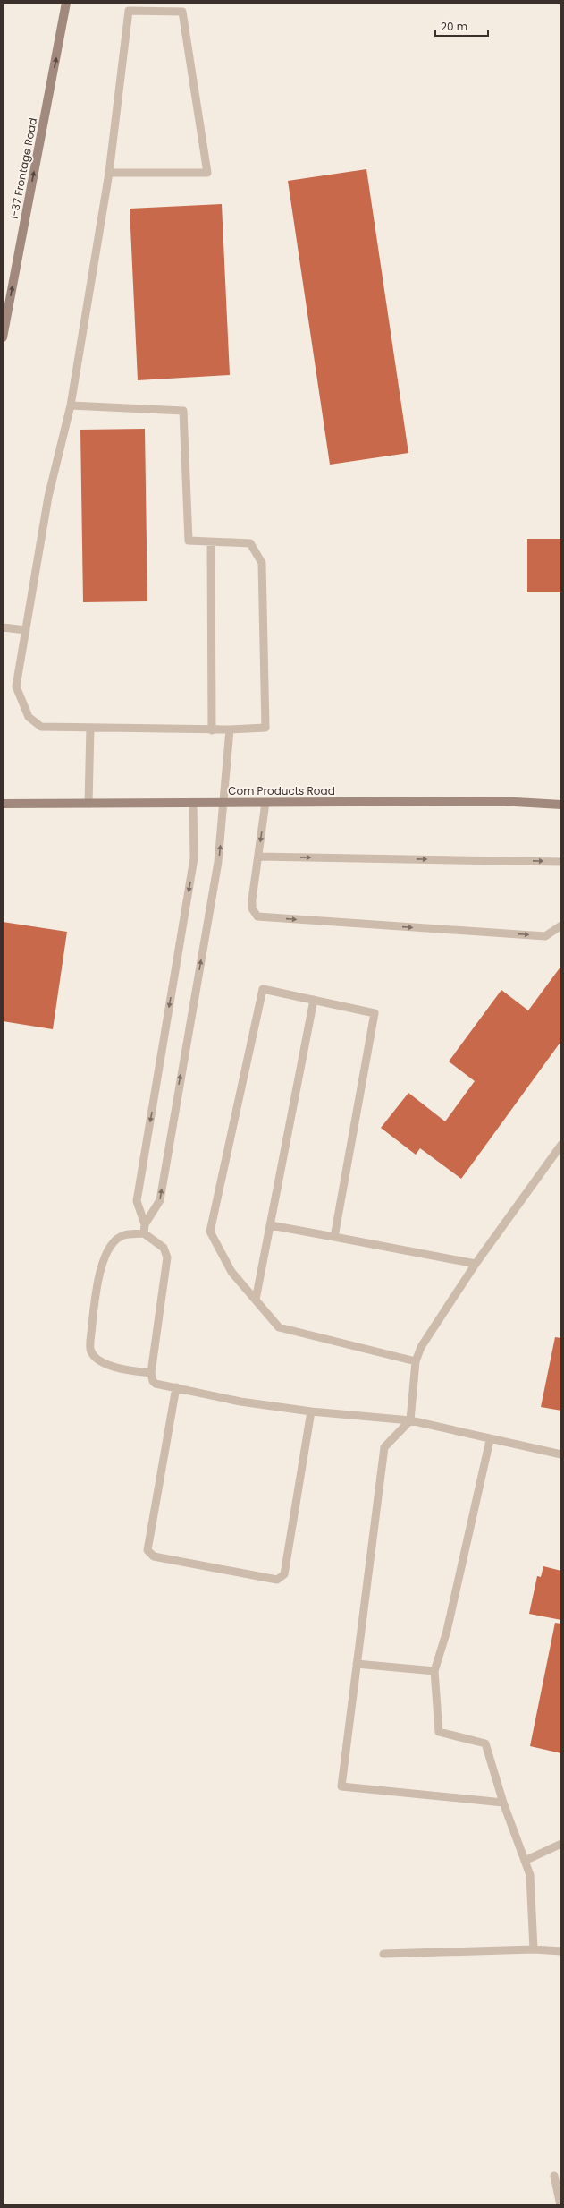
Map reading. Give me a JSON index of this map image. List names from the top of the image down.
{
  "streets": {
    "street": ["I-37 Frontage Road", "Corn Products Road"]
  },
  "one_way": ["I-37 Frontage Road"],
  "scale_bar": "20 m"
}
